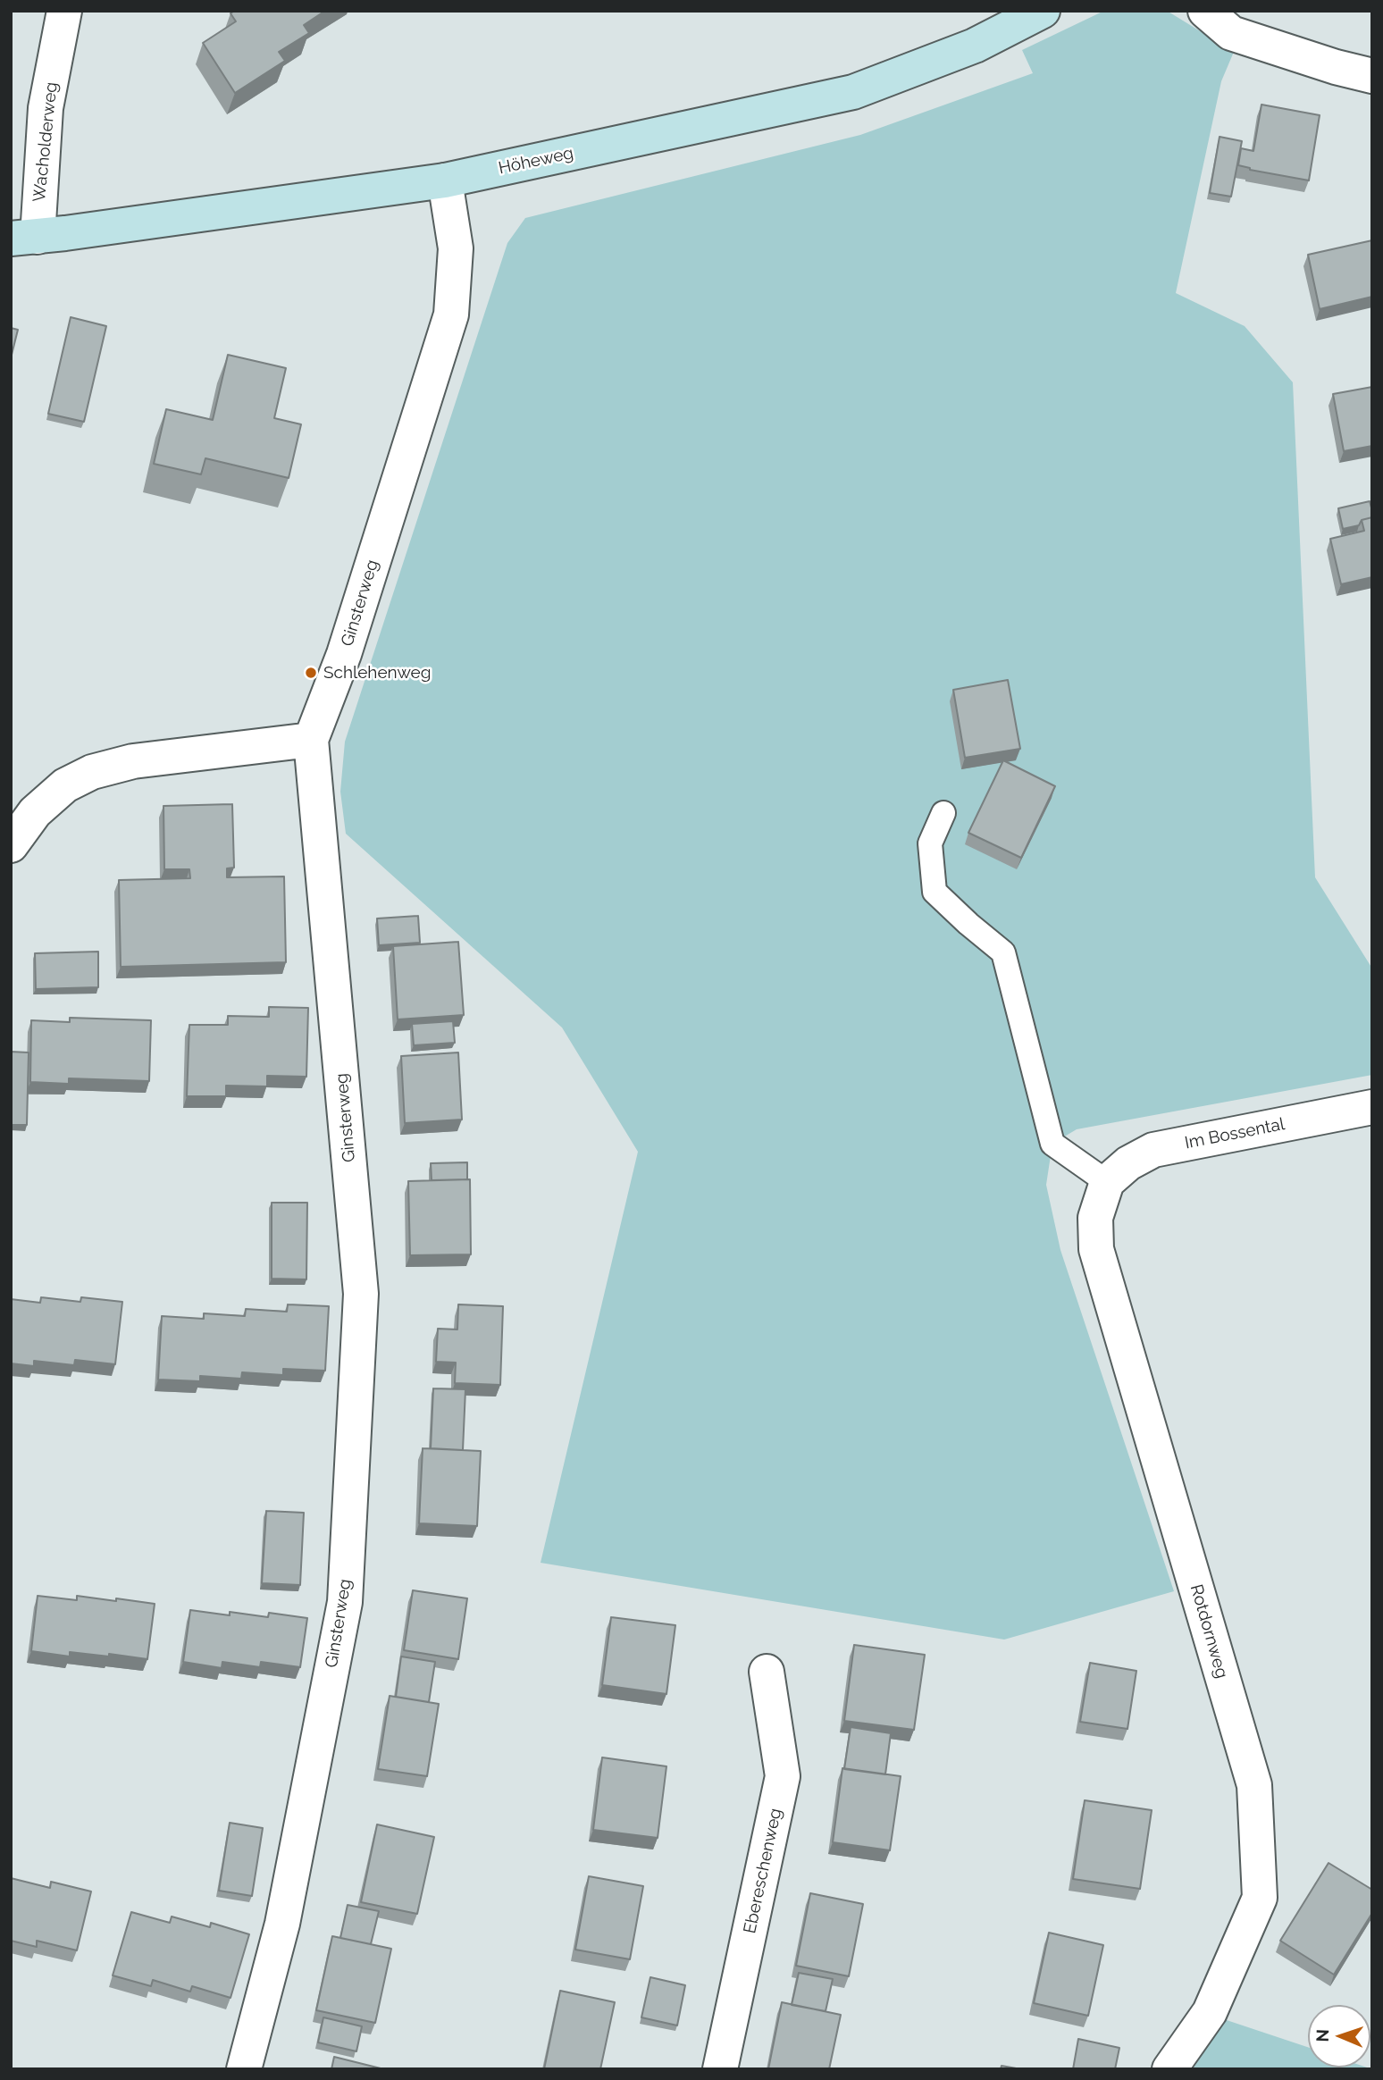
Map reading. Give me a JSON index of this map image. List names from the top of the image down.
{
  "streets": {
    "street": [
      "Wacholderweg",
      "Höheweg",
      "Ginsterweg",
      "Im Bossental",
      "Rotdornweg",
      "Ebereschenweg"
    ]
  },
  "crossings": [
    ["Wacholderweg", "Höheweg"],
    ["Höheweg", "Ginsterweg"],
    ["Im Bossental", "Rotdornweg"]
  ],
  "places": ["Schlehenweg"],
  "north": "left"
}
